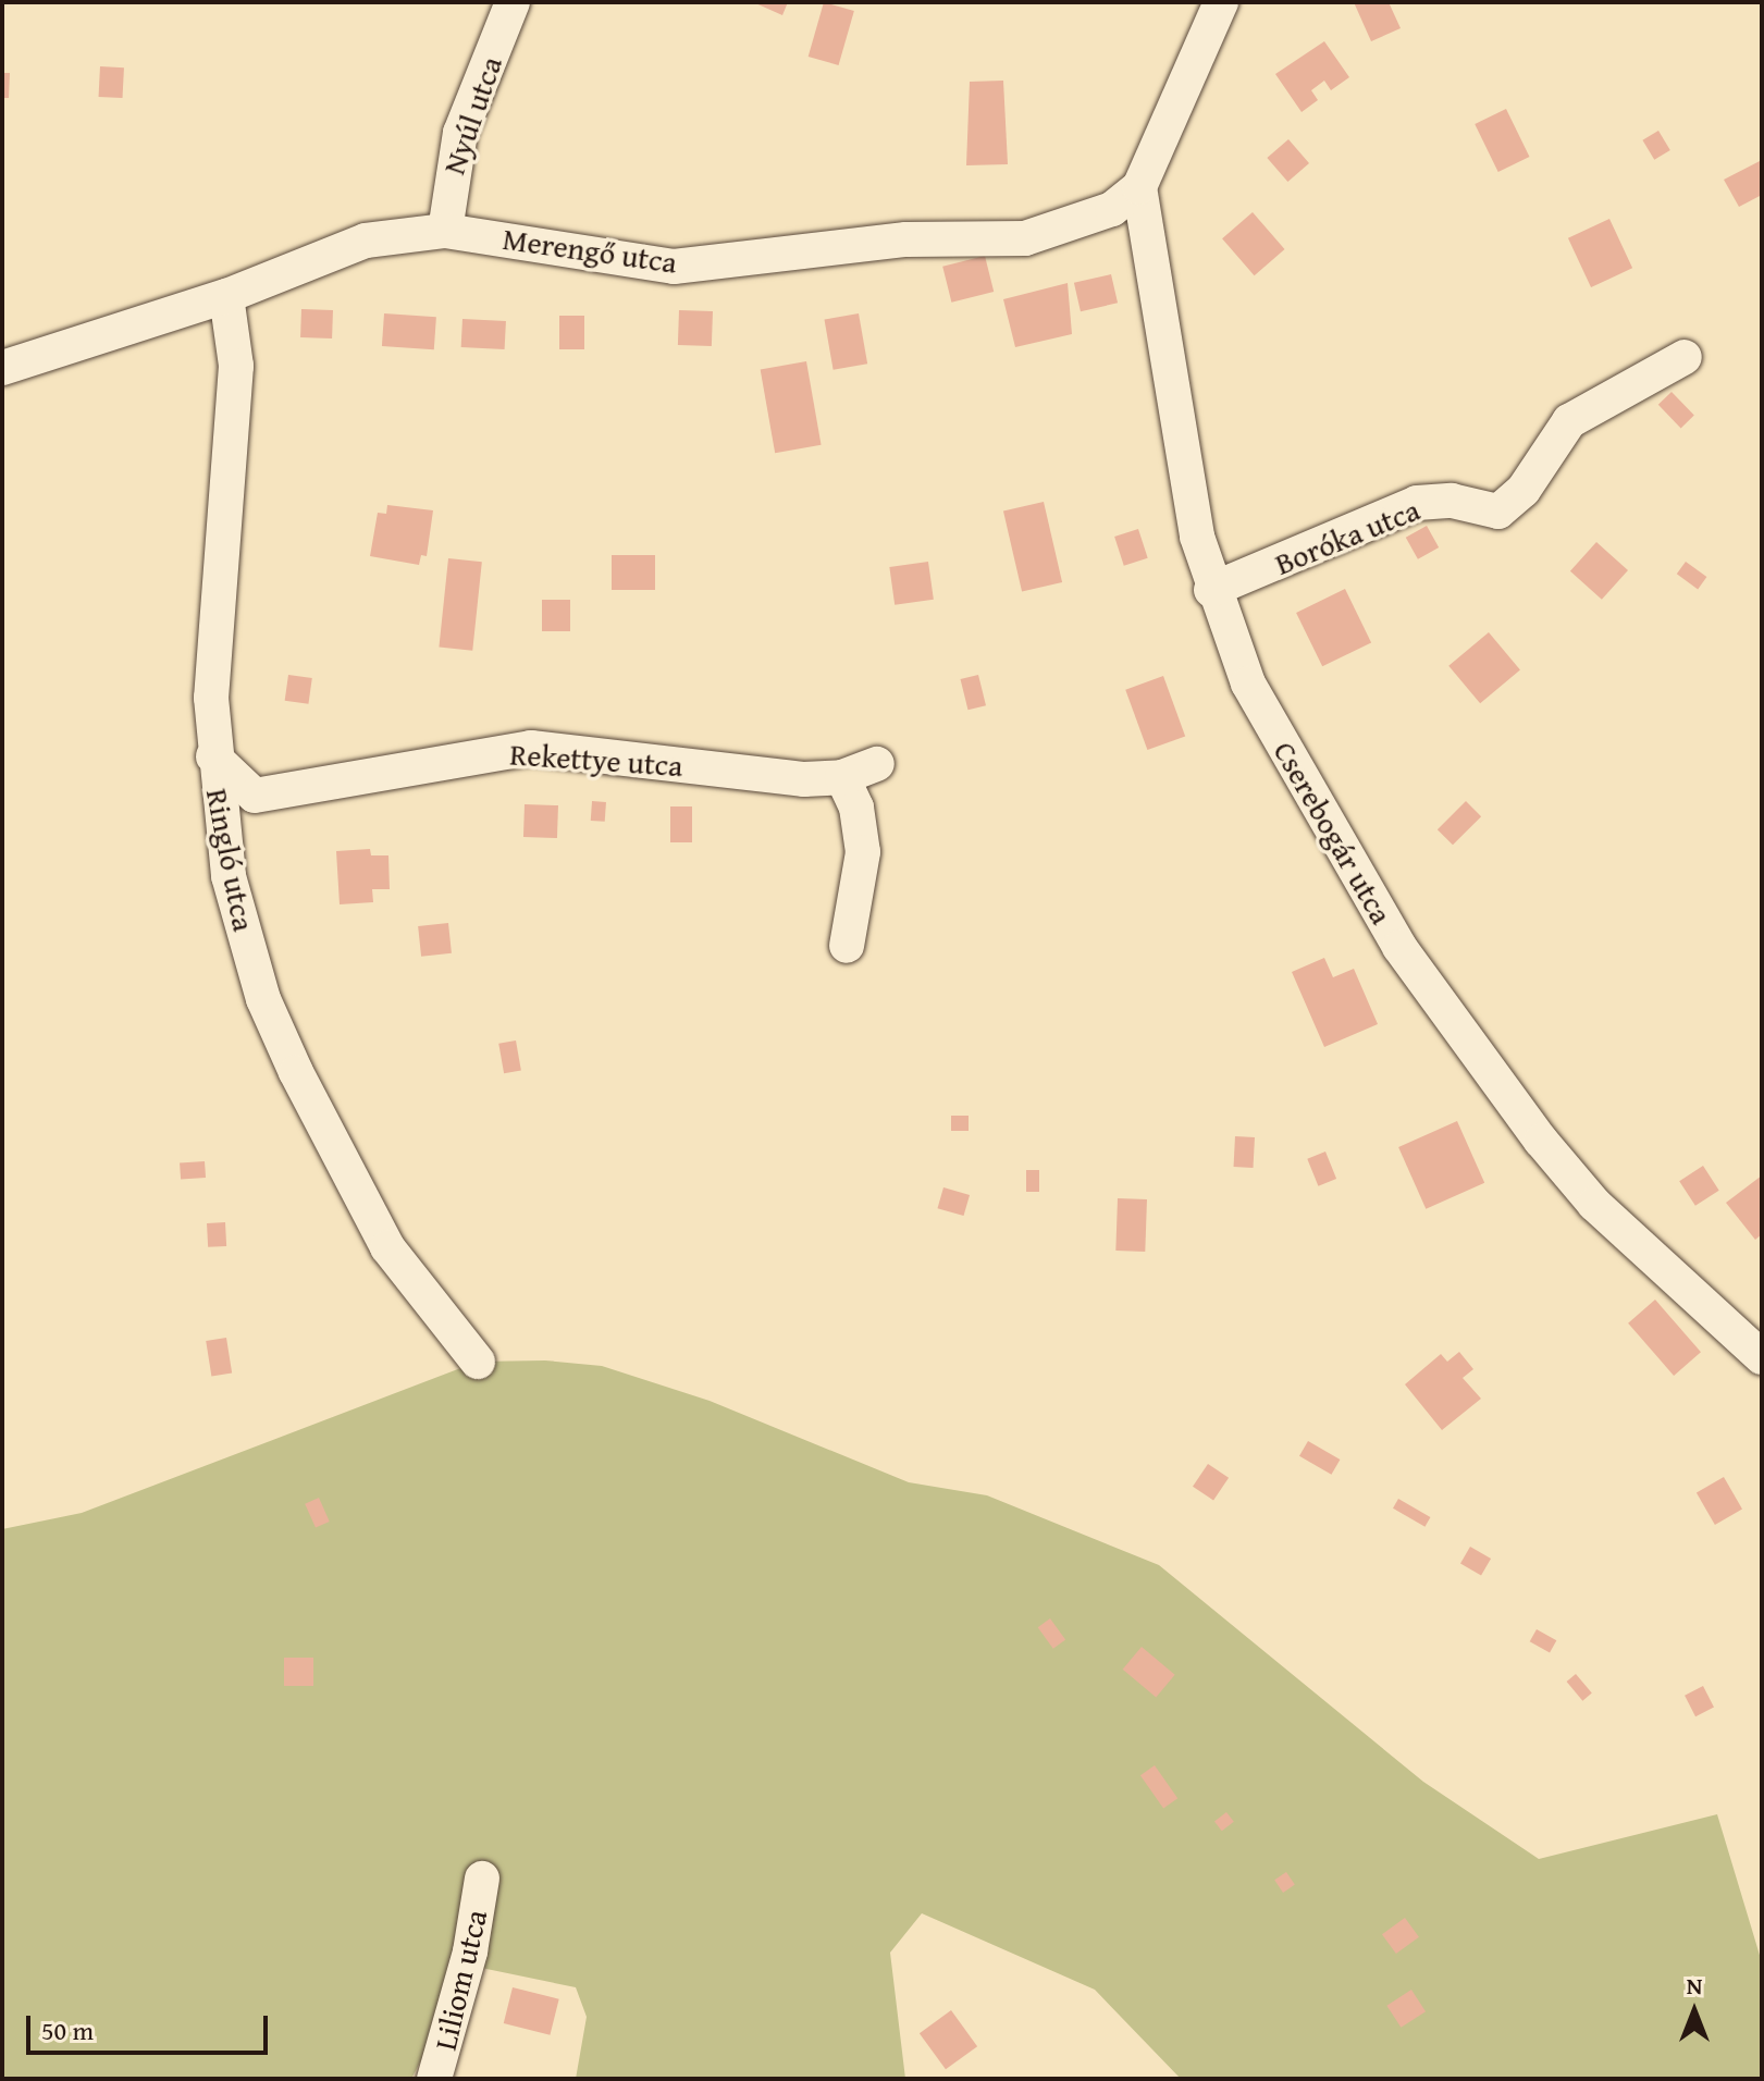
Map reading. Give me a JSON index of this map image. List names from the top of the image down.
{
  "streets": {
    "street": [
      "Nyúl utca",
      "Merengő utca",
      "Boróka utca",
      "Rekettye utca",
      "Cserebogár utca",
      "Ringló utca",
      "Liliom utca"
    ]
  },
  "crossings": [
    ["Nyúl utca", "Merengő utca"],
    ["Merengő utca", "Cserebogár utca"],
    ["Merengő utca", "Ringló utca"],
    ["Boróka utca", "Cserebogár utca"],
    ["Rekettye utca", "Ringló utca"]
  ],
  "scale_bar": "50 m",
  "north": "top"
}
